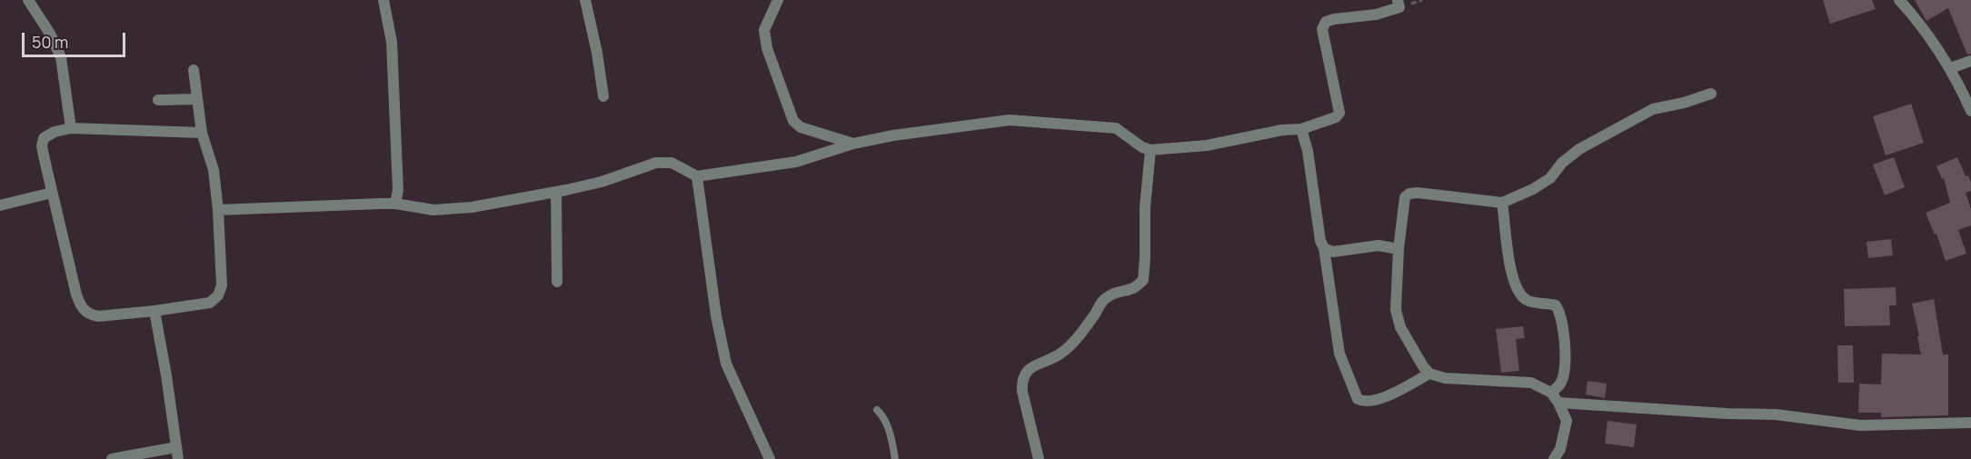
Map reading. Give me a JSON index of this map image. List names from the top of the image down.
{
  "scale_bar": "50 m"
}
